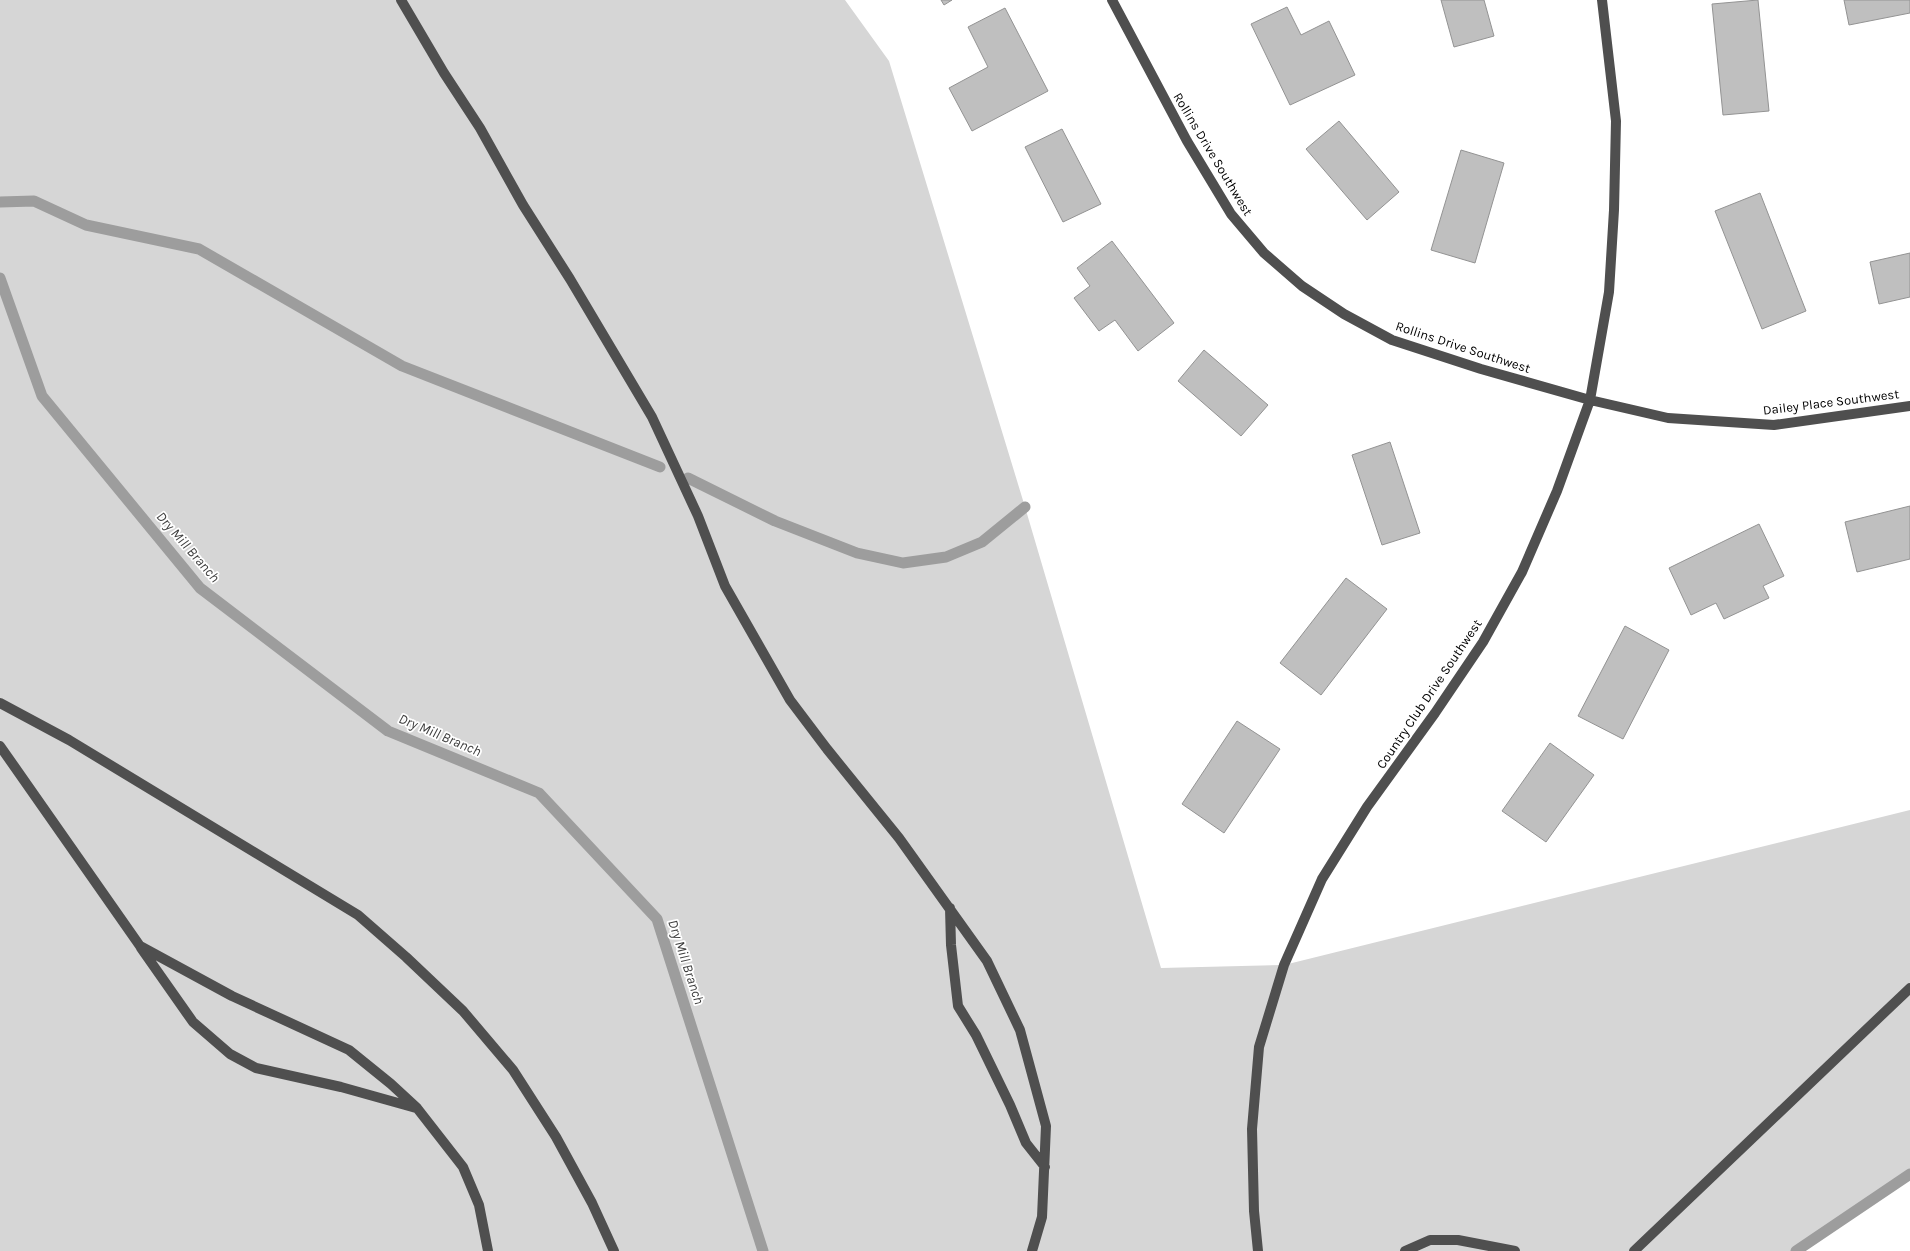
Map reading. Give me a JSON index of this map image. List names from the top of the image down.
{
  "streets": {
    "street": ["Rollins Drive Southwest", "Dailey Place Southwest", "Country Club Drive Southwest"]
  },
  "crossings": [
    ["Rollins Drive Southwest", "Dailey Place Southwest"],
    ["Rollins Drive Southwest", "Country Club Drive Southwest"],
    ["Dailey Place Southwest", "Country Club Drive Southwest"]
  ],
  "water": ["Dry Mill Branch"]
}
